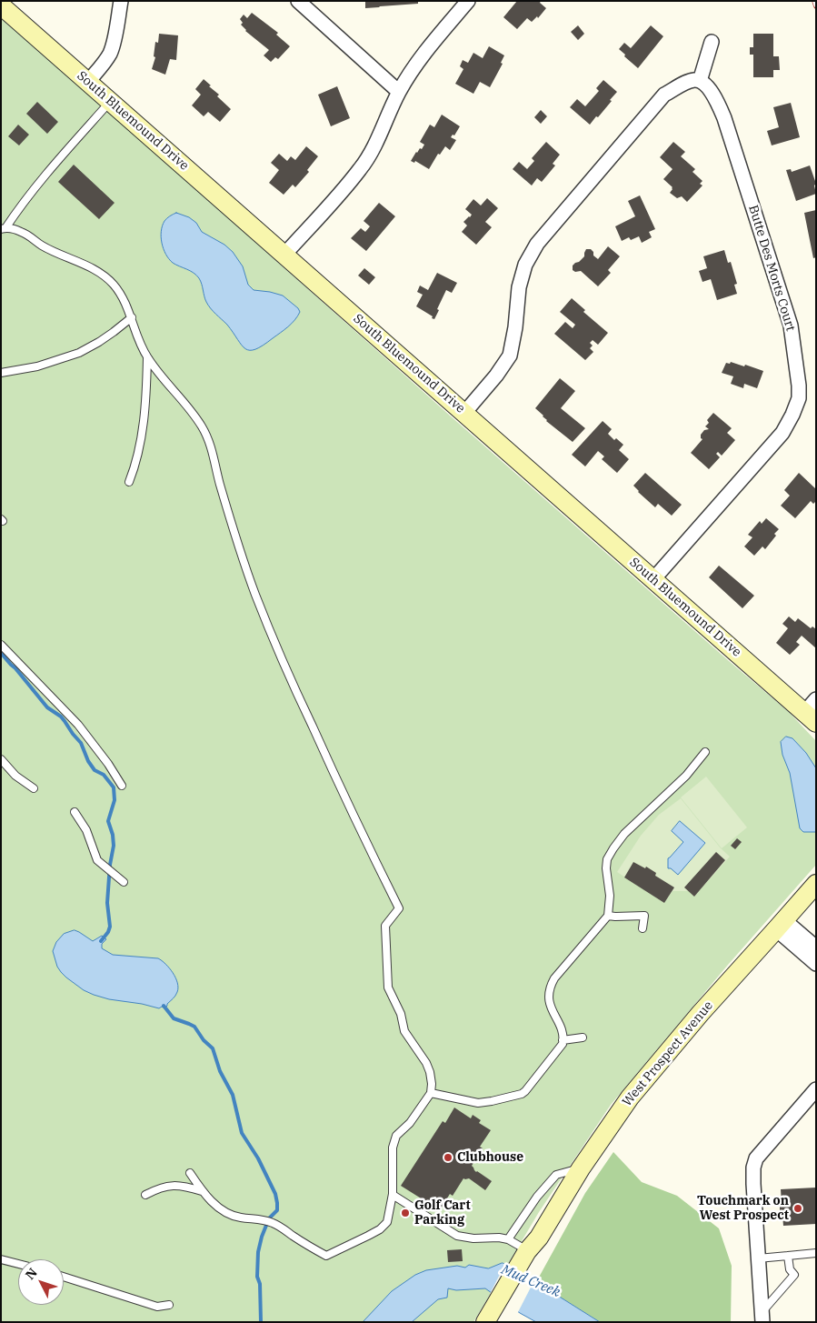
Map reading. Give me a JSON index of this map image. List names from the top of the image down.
{
  "streets": {
    "main road": ["South Bluemound Drive", "West Prospect Avenue"],
    "street": ["Butte Des Morts Court"]
  },
  "crossings": [
    ["South Bluemound Drive", "Butte Des Morts Court"]
  ],
  "water": ["Mud Creek"],
  "places": ["Clubhouse", "Touchmark on West Prospect", "Golf Cart Parking"],
  "north": "top left"
}
